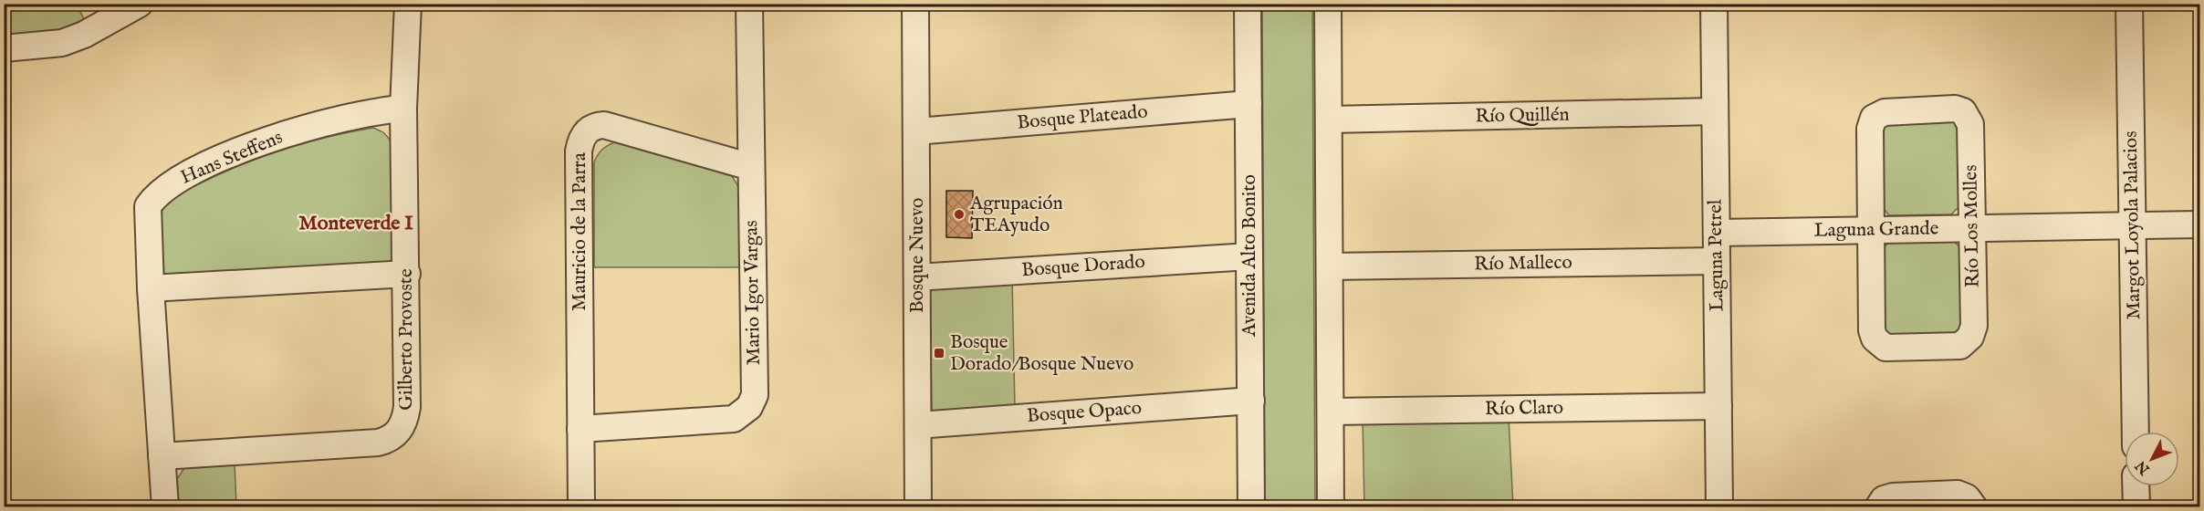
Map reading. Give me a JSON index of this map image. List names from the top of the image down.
{
  "streets": {
    "street": [
      "Río Quillén",
      "Bosque Plateado",
      "Hans Steffens",
      "Margot Loyola Palacios",
      "Río Los Molles",
      "Laguna Grande",
      "Mauricio de la Parra",
      "Bosque Nuevo",
      "Avenida Alto Bonito",
      "Laguna Petrel",
      "Río Malleco",
      "Bosque Dorado",
      "Mario Igor Vargas",
      "Gilberto Provoste",
      "Río Claro",
      "Bosque Opaco"
    ]
  },
  "crossings": [
    ["Río Quillén", "Laguna Petrel"],
    ["Bosque Plateado", "Bosque Nuevo"],
    ["Bosque Plateado", "Avenida Alto Bonito"],
    ["Hans Steffens", "Gilberto Provoste"],
    ["Margot Loyola Palacios", "Laguna Grande"],
    ["Río Los Molles", "Laguna Grande"],
    ["Laguna Grande", "Laguna Petrel"],
    ["Mauricio de la Parra", "Mario Igor Vargas"],
    ["Bosque Nuevo", "Bosque Dorado"],
    ["Bosque Nuevo", "Bosque Opaco"],
    ["Avenida Alto Bonito", "Bosque Dorado"],
    ["Avenida Alto Bonito", "Bosque Opaco"],
    ["Laguna Petrel", "Río Malleco"],
    ["Laguna Petrel", "Río Claro"]
  ],
  "districts": ["Monteverde I"],
  "places": {
    "other": ["Agrupación TEAyudo"],
    "transit": ["Bosque Dorado/Bosque Nuevo"]
  },
  "north": "bottom left"
}
